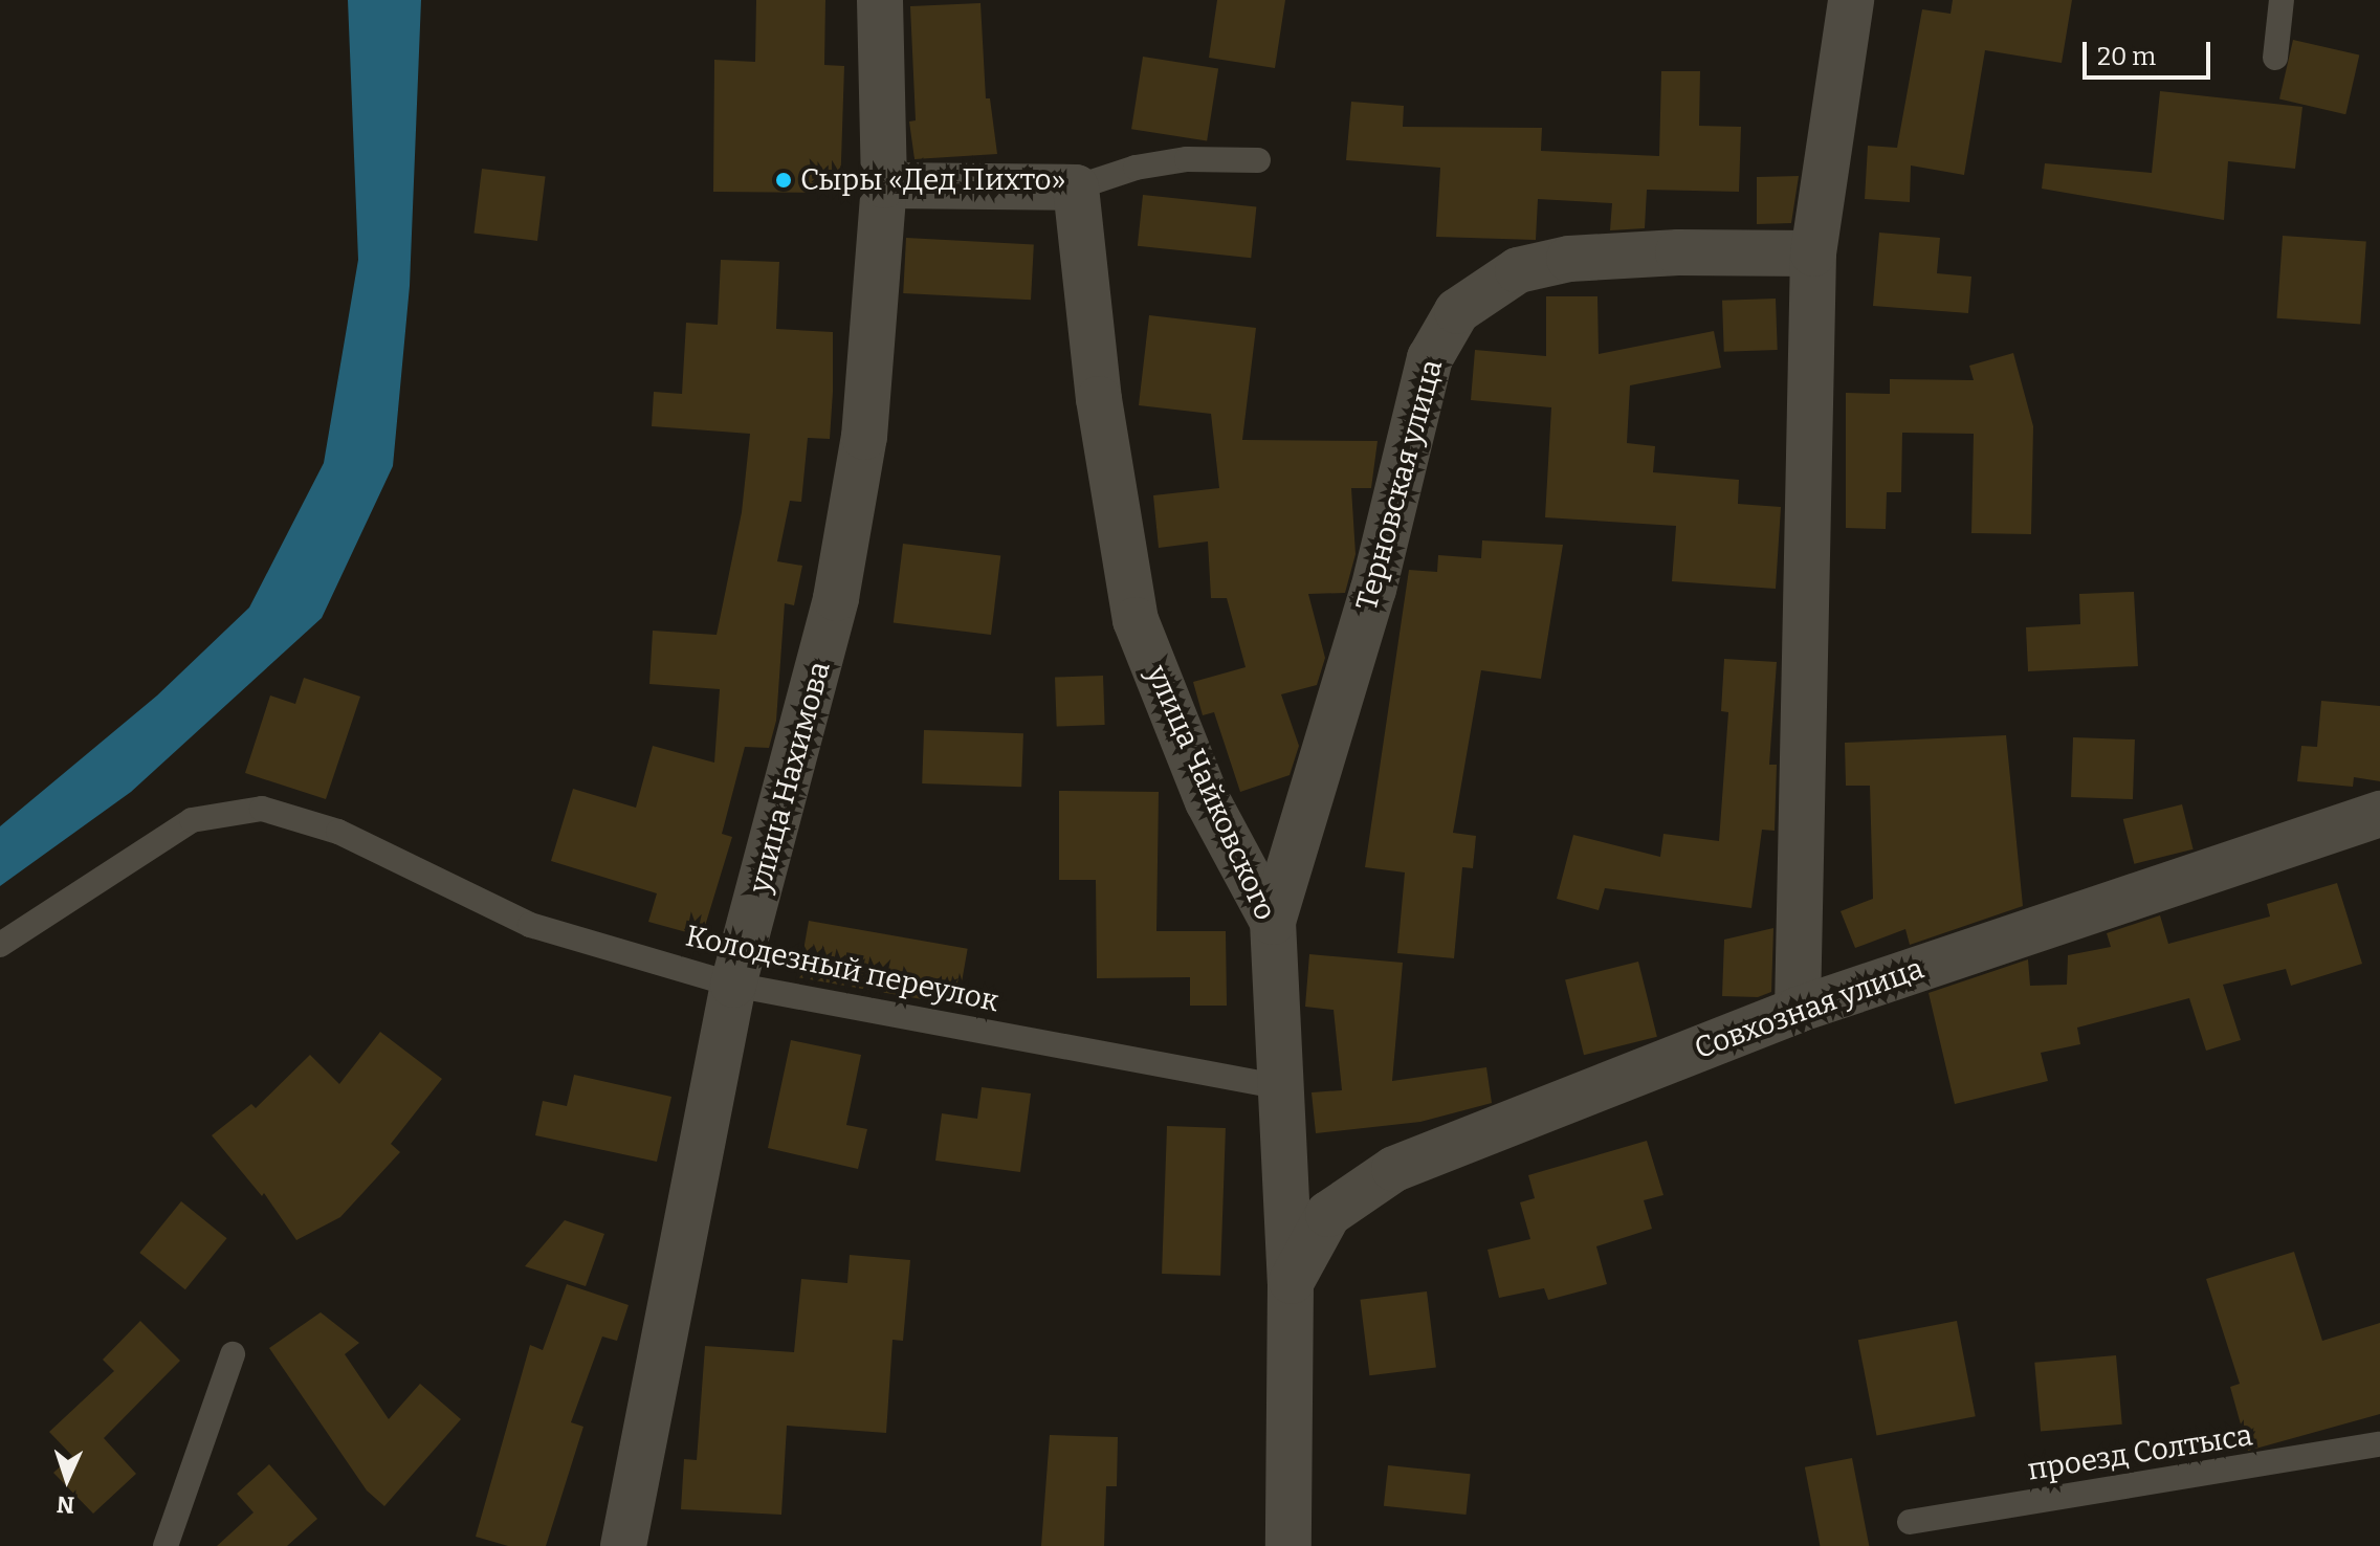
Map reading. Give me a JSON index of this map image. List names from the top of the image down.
{
  "streets": {
    "street": [
      "Терновская улица",
      "улица Нахимова",
      "улица Чайковского",
      "Совхозная улица"
    ],
    "lane": ["Колодезный переулок", "проезд Солтыса"]
  },
  "crossings": [
    ["Терновская улица", "улица Чайковского"],
    ["улица Нахимова", "Колодезный переулок"],
    ["улица Чайковского", "Колодезный переулок"],
    ["улица Чайковского", "Совхозная улица"]
  ],
  "places": ["Сыры «Дед Пихто»"],
  "scale_bar": "20 m",
  "north": "bottom"
}
